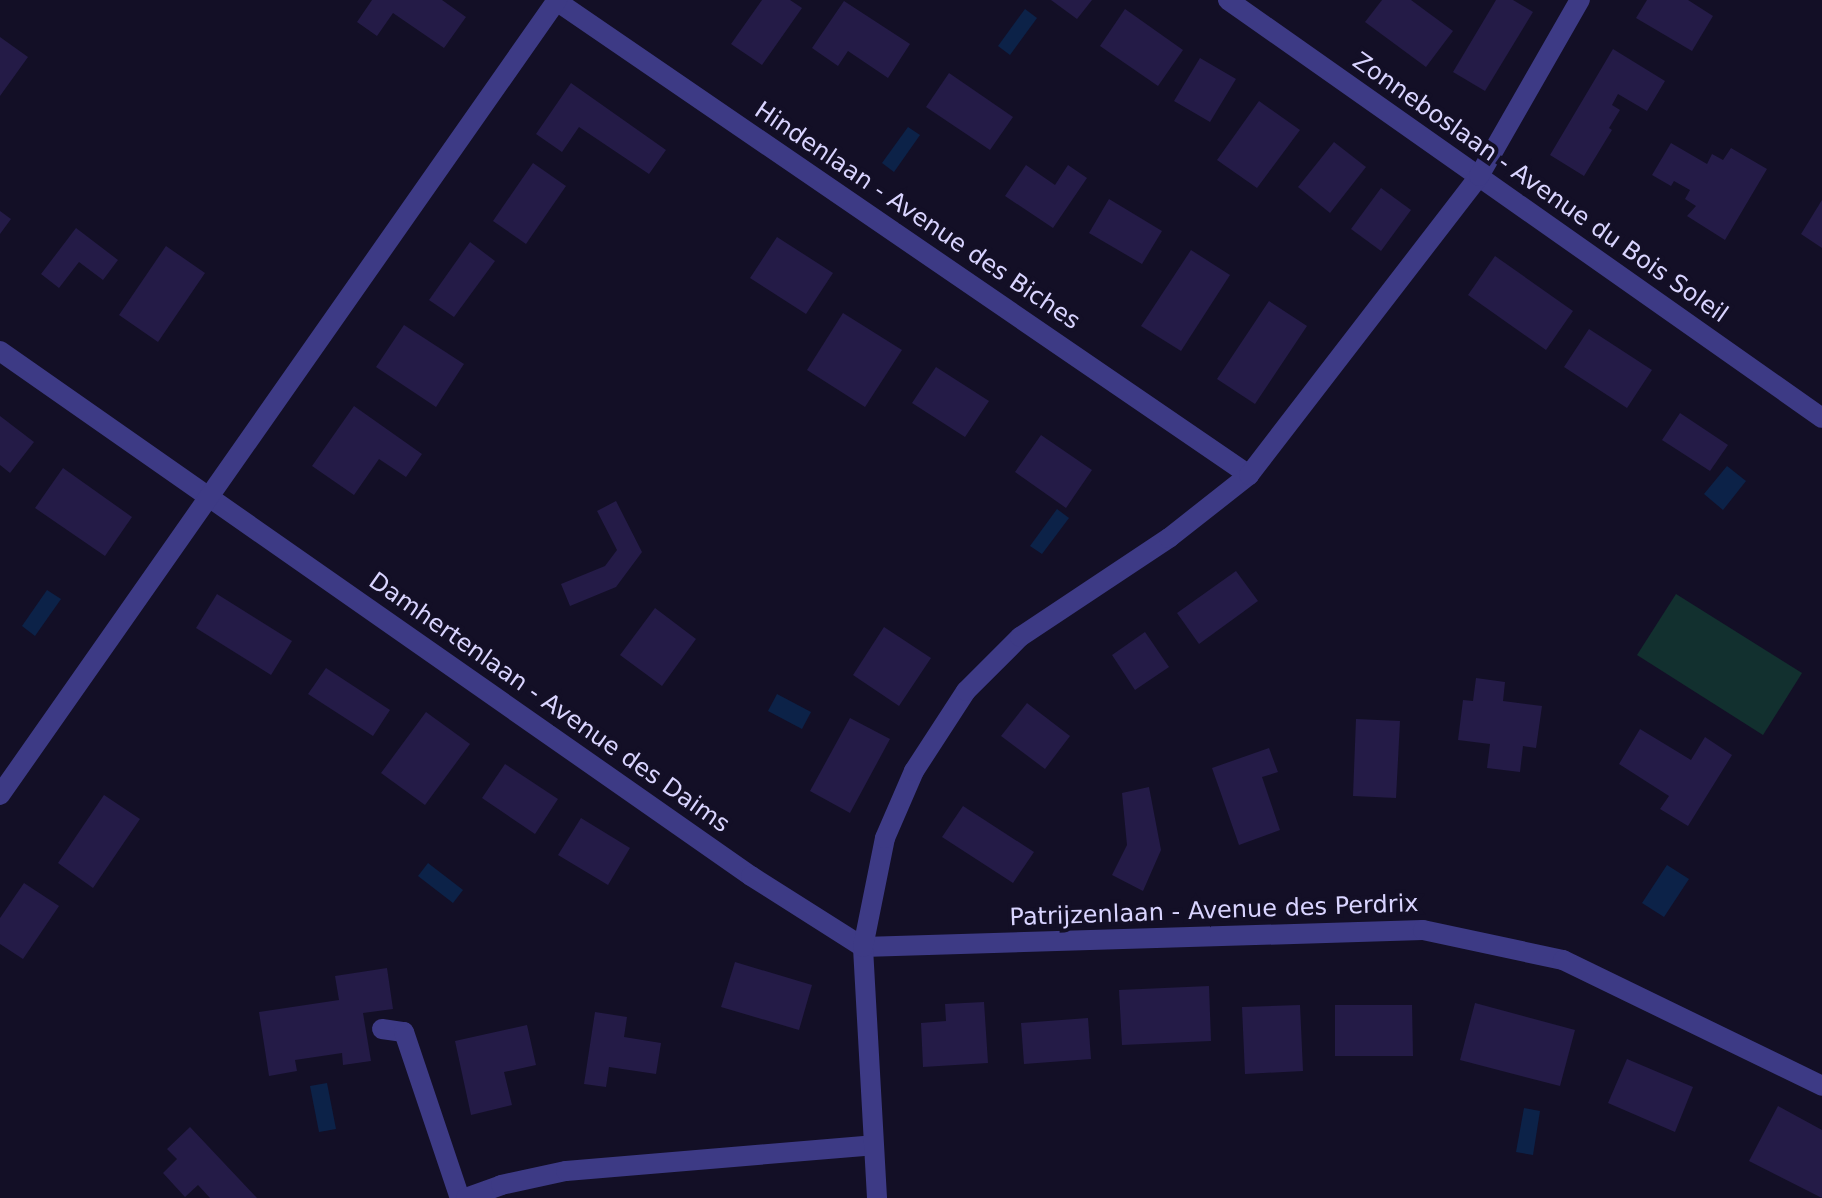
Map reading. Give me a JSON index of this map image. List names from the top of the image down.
{
  "streets": {
    "street": [
      "Zonneboslaan - Avenue du Bois Soleil",
      "Hindenlaan - Avenue des Biches",
      "Damhertenlaan - Avenue des Daims",
      "Patrijzenlaan - Avenue des Perdrix"
    ]
  },
  "crossings": [
    ["Damhertenlaan - Avenue des Daims", "Patrijzenlaan - Avenue des Perdrix"]
  ]
}
